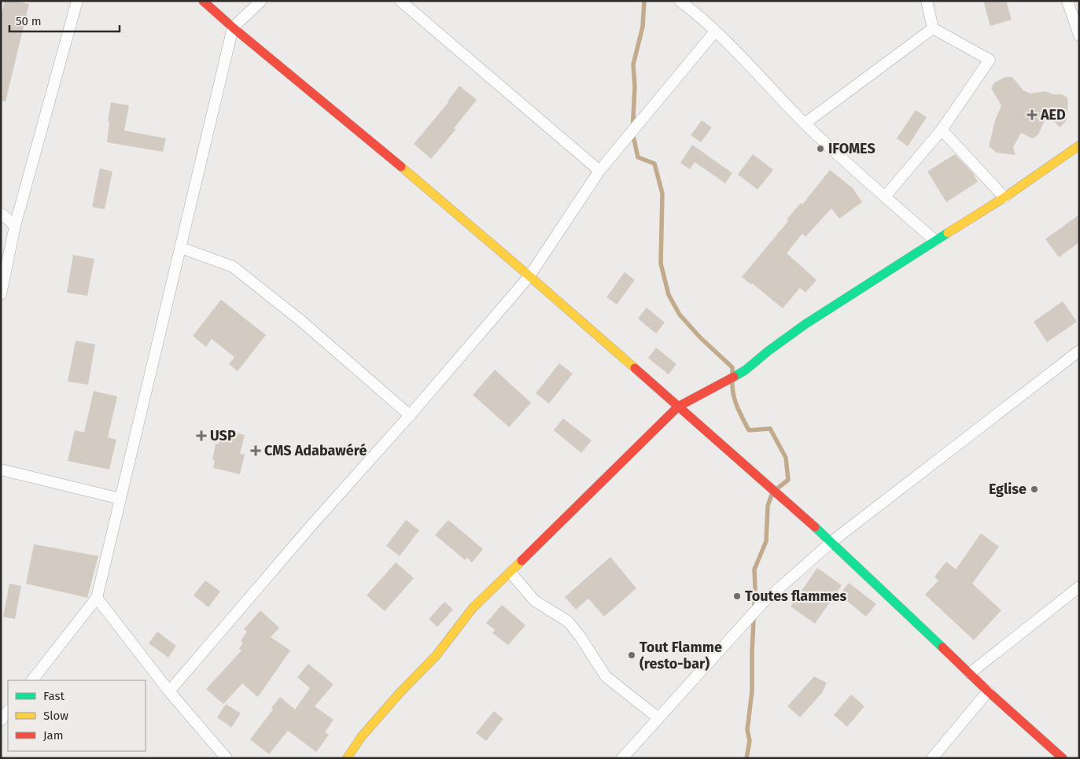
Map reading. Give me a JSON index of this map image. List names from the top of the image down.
{
  "places": {
    "health": ["AED", "USP", "CMS Adabawéré"],
    "other": [
      "IFOMES",
      "Eglise",
      "Toutes flammes",
      "Tout Flamme (resto-bar)"
    ]
  },
  "legend": ["Fast", "Slow", "Jam"],
  "scale_bar": "50 m"
}
